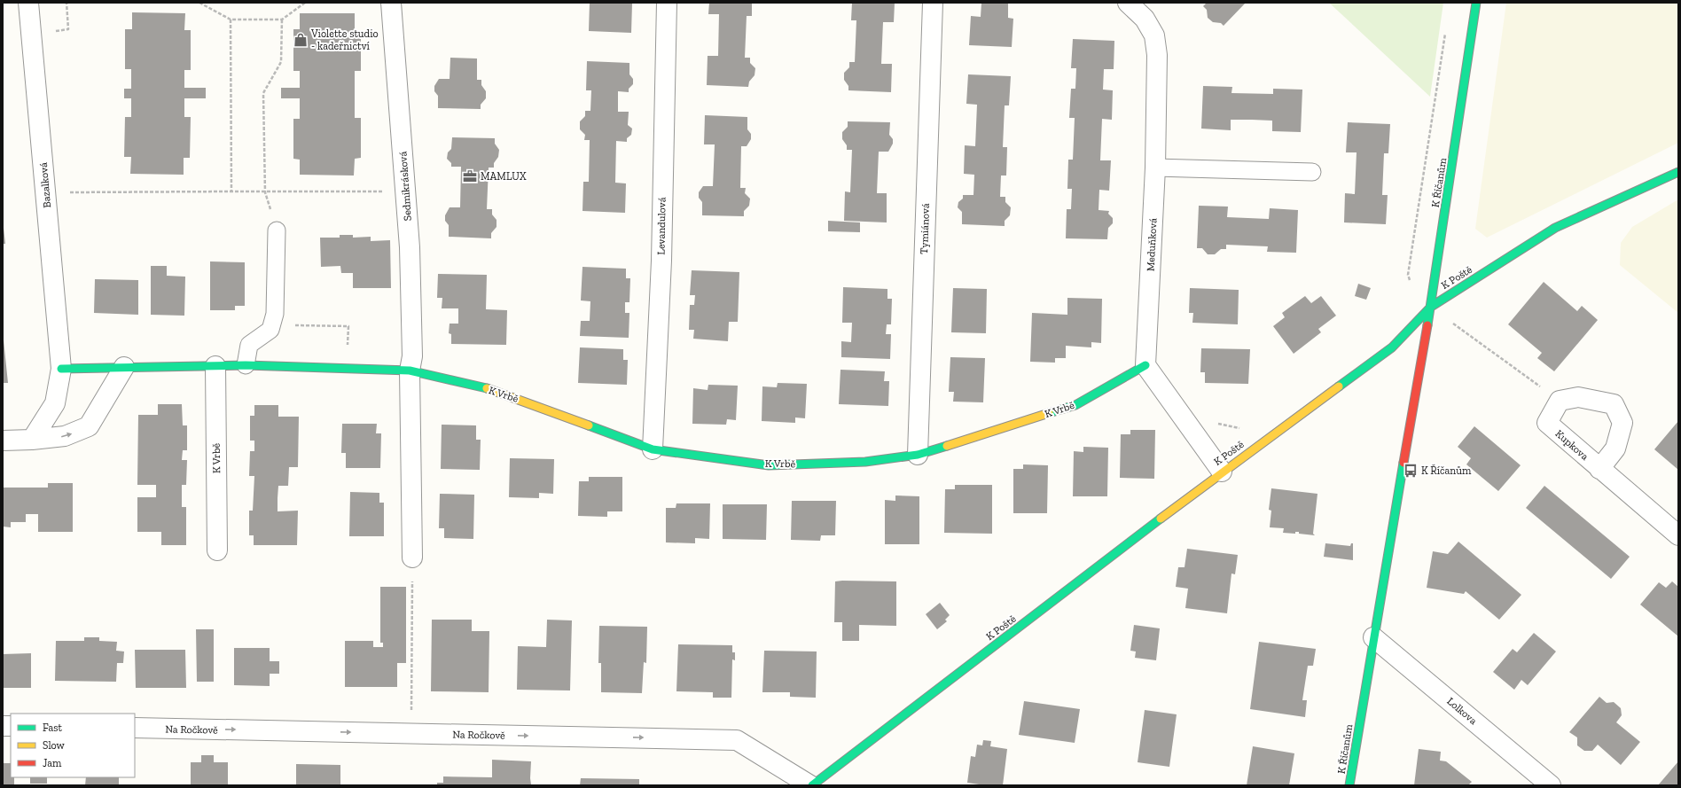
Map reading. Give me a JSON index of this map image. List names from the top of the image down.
{
  "streets": {
    "street": [
      "K Říčanům",
      "Bazalková",
      "Sedmikrásková",
      "Levandulová",
      "Tymiánová",
      "Meduňková",
      "K Poště",
      "K Vrbě",
      "Kupkova",
      "Lolkova",
      "Na Ročkově"
    ]
  },
  "crossings": [
    ["K Říčanům", "K Poště"],
    ["K Říčanům", "Lolkova"],
    ["Bazalková", "K Vrbě"],
    ["Sedmikrásková", "K Vrbě"],
    ["Levandulová", "K Vrbě"],
    ["Tymiánová", "K Vrbě"],
    ["Meduňková", "K Vrbě"],
    ["K Poště", "Na Ročkově"]
  ],
  "one_way": ["Na Ročkově"],
  "places": {
    "shop": ["Violette studio - kadeřnictví"],
    "office": ["MAMLUX"],
    "bus stop": ["K Říčanům"]
  },
  "legend": ["Fast", "Slow", "Jam"]
}
